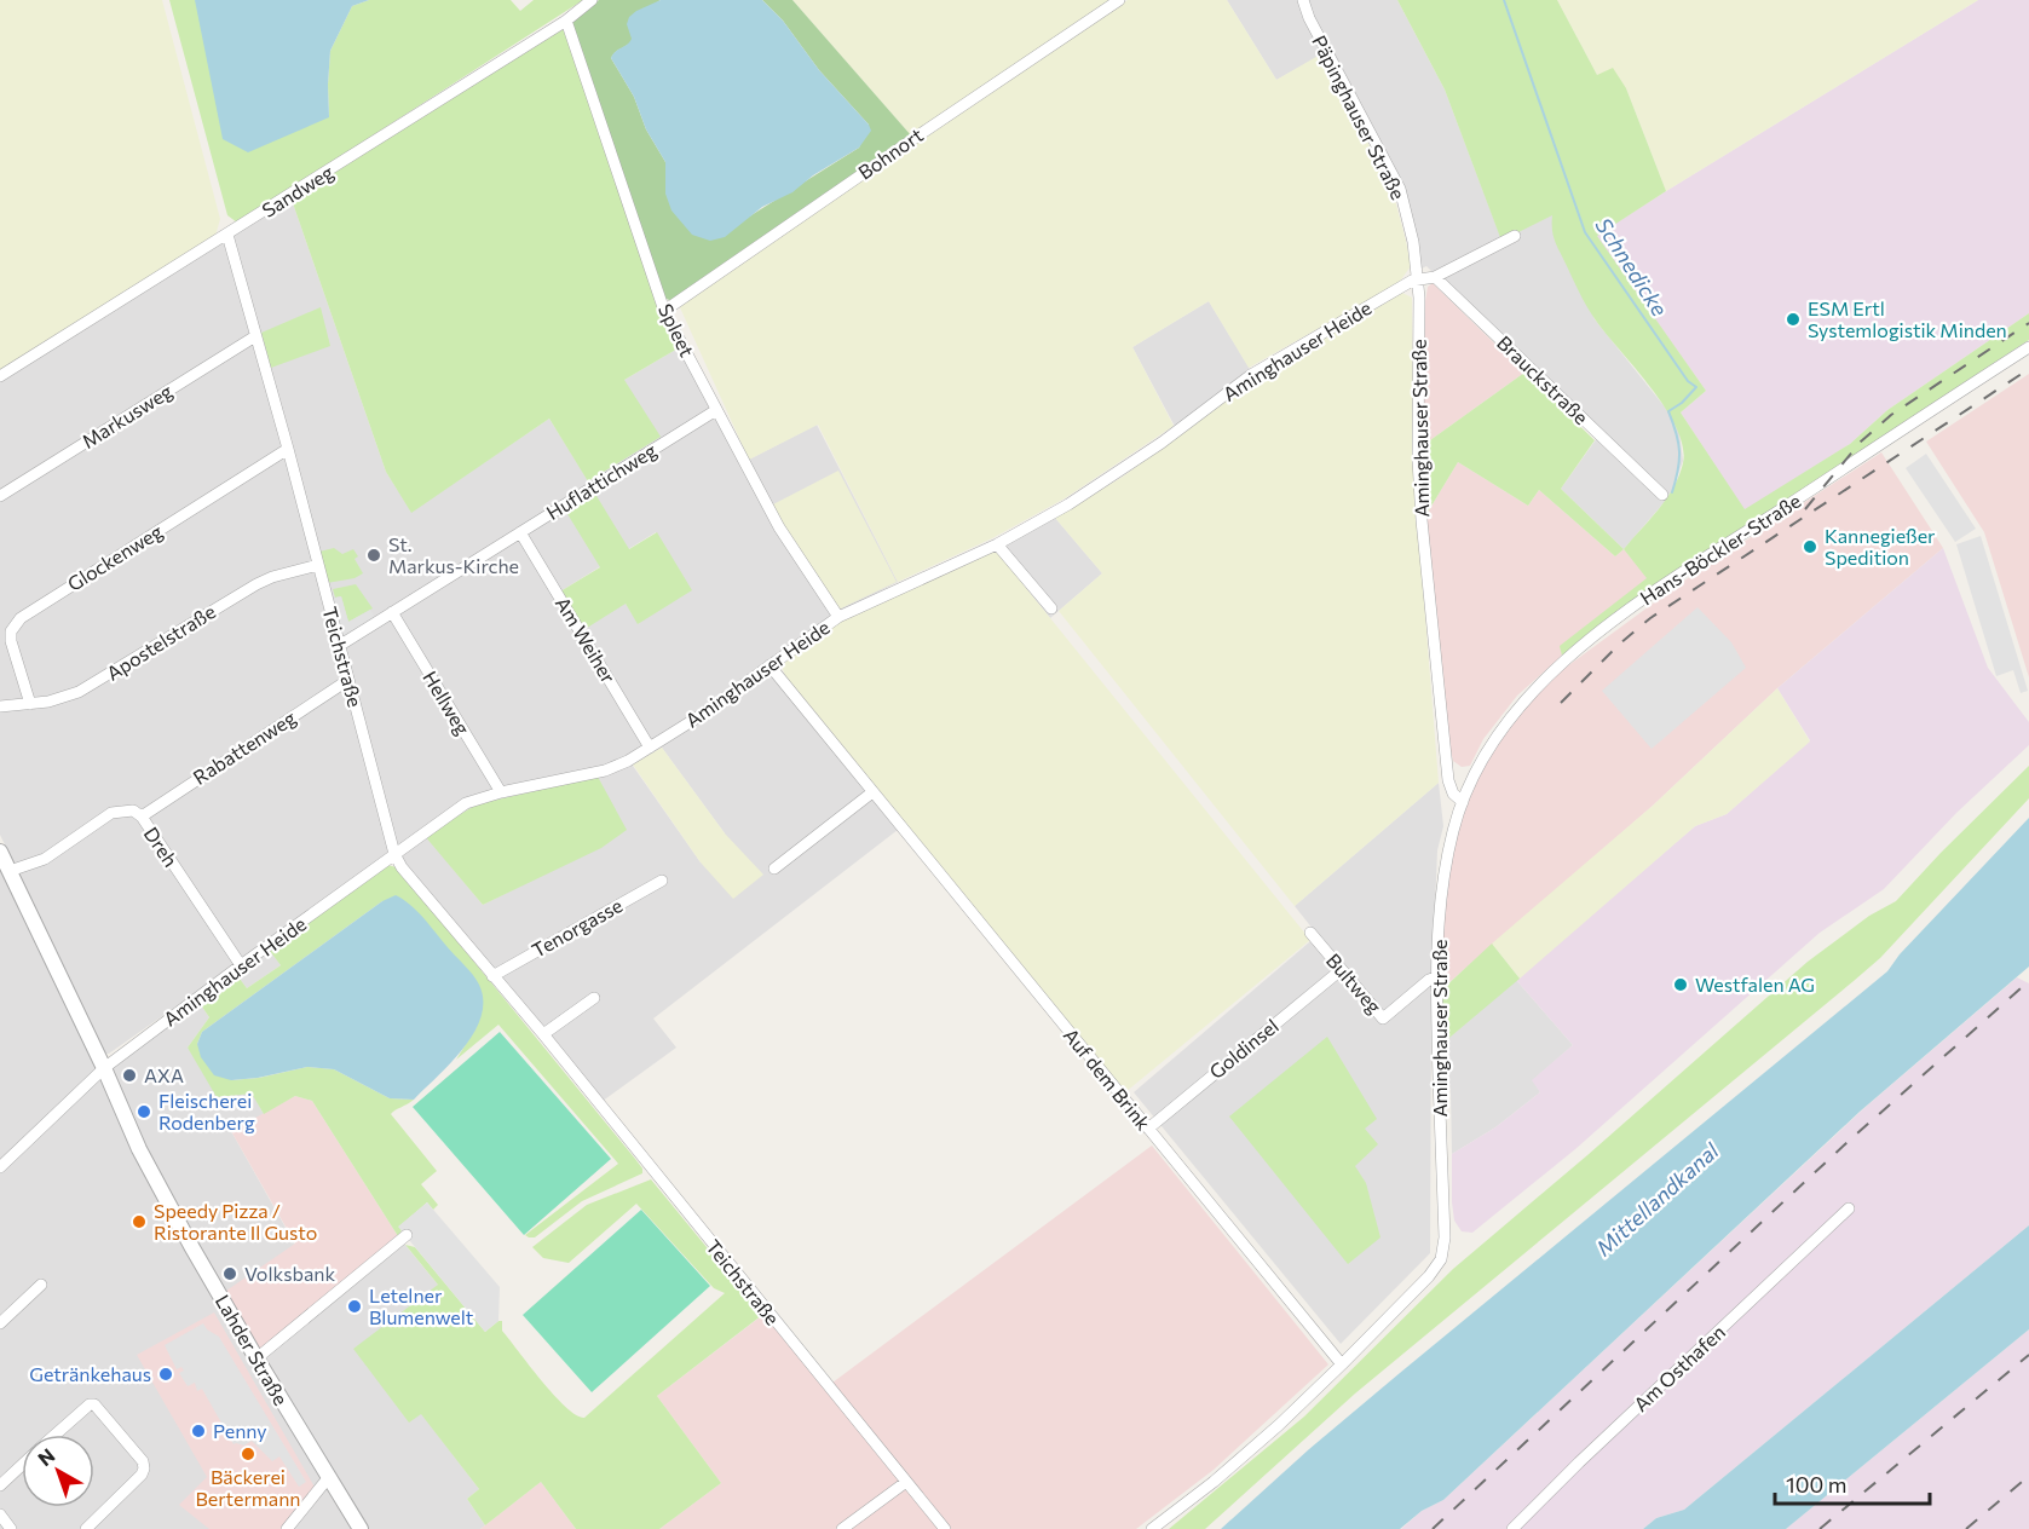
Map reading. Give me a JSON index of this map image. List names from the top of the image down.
{
  "streets": {
    "street": [
      "Päpinghauser Straße",
      "Bohnort",
      "Sandweg",
      "Spleet",
      "Aminghauser Heide",
      "Brauckstraße",
      "Markusweg",
      "Aminghauser Straße",
      "Huflattichweg",
      "Hans-Böckler-Straße",
      "Glockenweg",
      "Am Weiher",
      "Apostelstraße",
      "Teichstraße",
      "Hellweg",
      "Rabattenweg",
      "Dreh",
      "Tenorgasse",
      "Bultweg",
      "Goldinsel",
      "Auf dem Brink",
      "Lahder Straße",
      "Am Osthafen"
    ]
  },
  "crossings": [
    ["Päpinghauser Straße", "Aminghauser Heide"],
    ["Päpinghauser Straße", "Aminghauser Straße"],
    ["Bohnort", "Spleet"],
    ["Sandweg", "Spleet"],
    ["Sandweg", "Teichstraße"],
    ["Spleet", "Aminghauser Heide"],
    ["Spleet", "Huflattichweg"],
    ["Aminghauser Heide", "Aminghauser Straße"],
    ["Aminghauser Heide", "Am Weiher"],
    ["Aminghauser Heide", "Teichstraße"],
    ["Aminghauser Heide", "Hellweg"],
    ["Aminghauser Heide", "Dreh"],
    ["Aminghauser Heide", "Auf dem Brink"],
    ["Aminghauser Heide", "Lahder Straße"],
    ["Markusweg", "Teichstraße"],
    ["Aminghauser Straße", "Hans-Böckler-Straße"],
    ["Aminghauser Straße", "Bultweg"],
    ["Aminghauser Straße", "Auf dem Brink"],
    ["Huflattichweg", "Am Weiher"],
    ["Huflattichweg", "Teichstraße"],
    ["Huflattichweg", "Hellweg"],
    ["Glockenweg", "Apostelstraße"],
    ["Glockenweg", "Teichstraße"],
    ["Apostelstraße", "Teichstraße"],
    ["Teichstraße", "Rabattenweg"],
    ["Teichstraße", "Tenorgasse"],
    ["Rabattenweg", "Dreh"],
    ["Dreh", "Lahder Straße"],
    ["Bultweg", "Goldinsel"],
    ["Goldinsel", "Auf dem Brink"]
  ],
  "water": ["Schnedicke", "Mittellandkanal"],
  "places": [
    "ESM Ertl Systemlogistik Minden",
    "Kannegießer Spedition",
    "St. Markus-Kirche",
    "Westfalen AG",
    "AXA",
    "Fleischerei Rodenberg",
    "Speedy Pizza / Ristorante Il Gusto",
    "Volksbank",
    "Letelner Blumenwelt",
    "Getränkehaus",
    "Penny",
    "Bäckerei Bertermann"
  ],
  "scale_bar": "100 m",
  "north": "top left"
}
